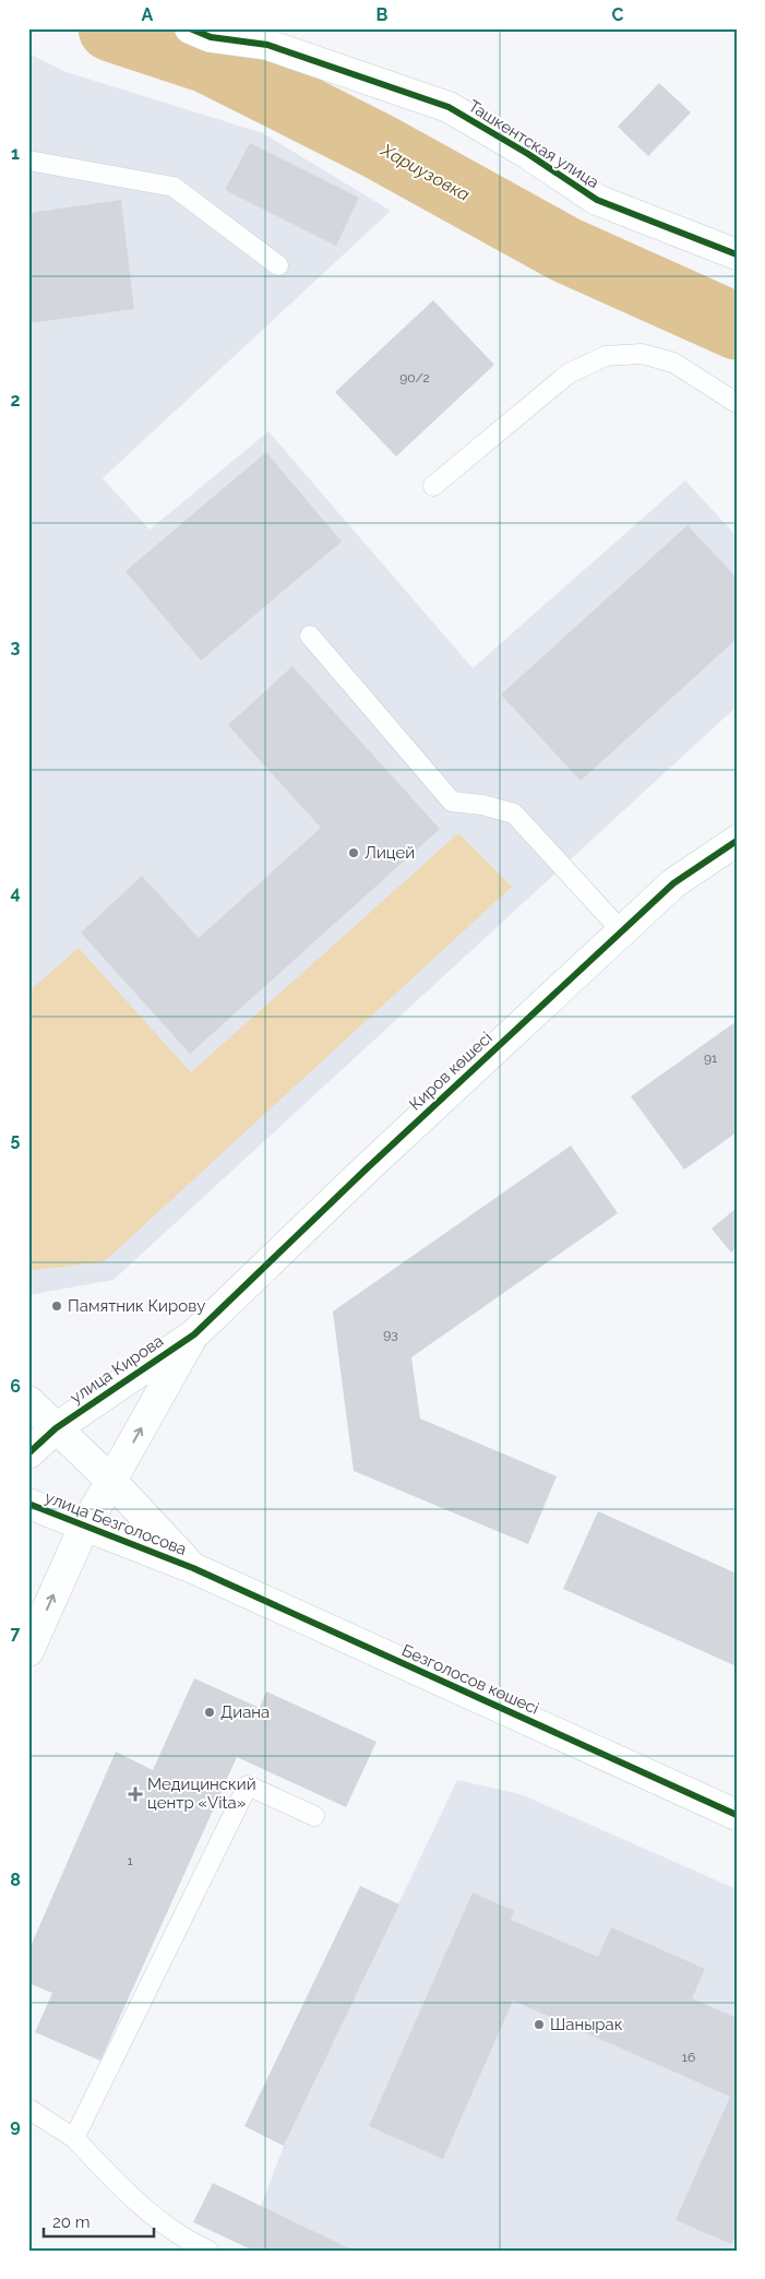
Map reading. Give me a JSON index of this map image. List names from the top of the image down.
{
  "streets": {
    "street": [
      "Ташкентская улица",
      "Киров көшесі",
      "улица Кирова",
      "улица Безголосова",
      "Безголосов көшесі"
    ]
  },
  "crossings": [
    ["Киров көшесі", "улица Кирова"],
    ["улица Кирова", "улица Безголосова"],
    ["улица Безголосова", "Безголосов көшесі"]
  ],
  "one_way": ["улица Кирова"],
  "water": ["Хариузовка"],
  "places": {
    "other": [
      "Лицей",
      "Памятник Кирову",
      "Диана",
      "Шанырак"
    ],
    "health": ["Медицинский центр «Vita»"]
  },
  "house_numbers": [
    "90/2",
    "91",
    "93",
    "1",
    "16"
  ],
  "scale_bar": "20 m",
  "grid": {
    "columns": ["A", "B", "C"],
    "rows": [
      "1",
      "2",
      "3",
      "4",
      "5",
      "6",
      "7",
      "8",
      "9"
    ]
  }
}
